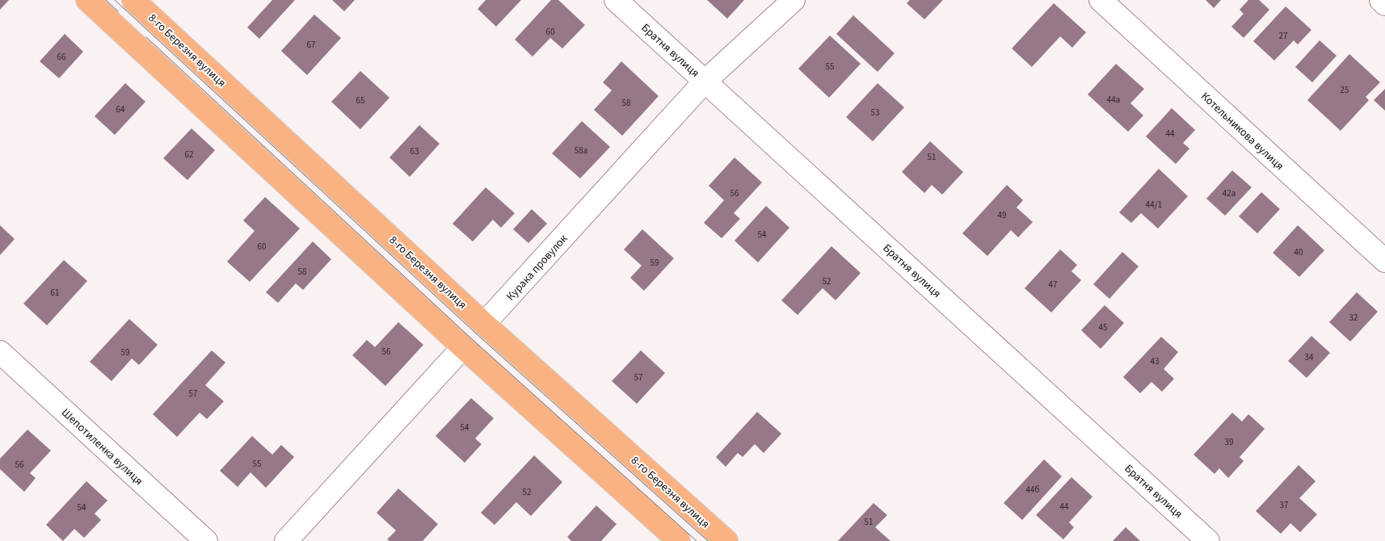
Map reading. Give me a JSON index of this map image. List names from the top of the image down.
{
  "streets": {
    "main road": ["8-го Березня вулиця", "Курака провулок"],
    "street": ["Братня вулиця", "Котельникова вулиця", "Шепотиленка вулиця"]
  },
  "crossings": [
    ["8-го Березня вулиця", "Курака провулок"],
    ["Братня вулиця", "Курака провулок"]
  ],
  "house_numbers": [
    "60",
    "27",
    "67",
    "66",
    "55",
    "25",
    "44а",
    "65",
    "58",
    "64",
    "53",
    "44",
    "58а",
    "63",
    "62",
    "51",
    "56",
    "42а",
    "44/1",
    "49",
    "54",
    "60",
    "40",
    "59",
    "58",
    "52",
    "47",
    "61",
    "32",
    "45",
    "56",
    "59",
    "34",
    "43",
    "57",
    "57",
    "54",
    "39",
    "55",
    "56",
    "44б",
    "52",
    "37",
    "44",
    "54",
    "51"
  ]
}
